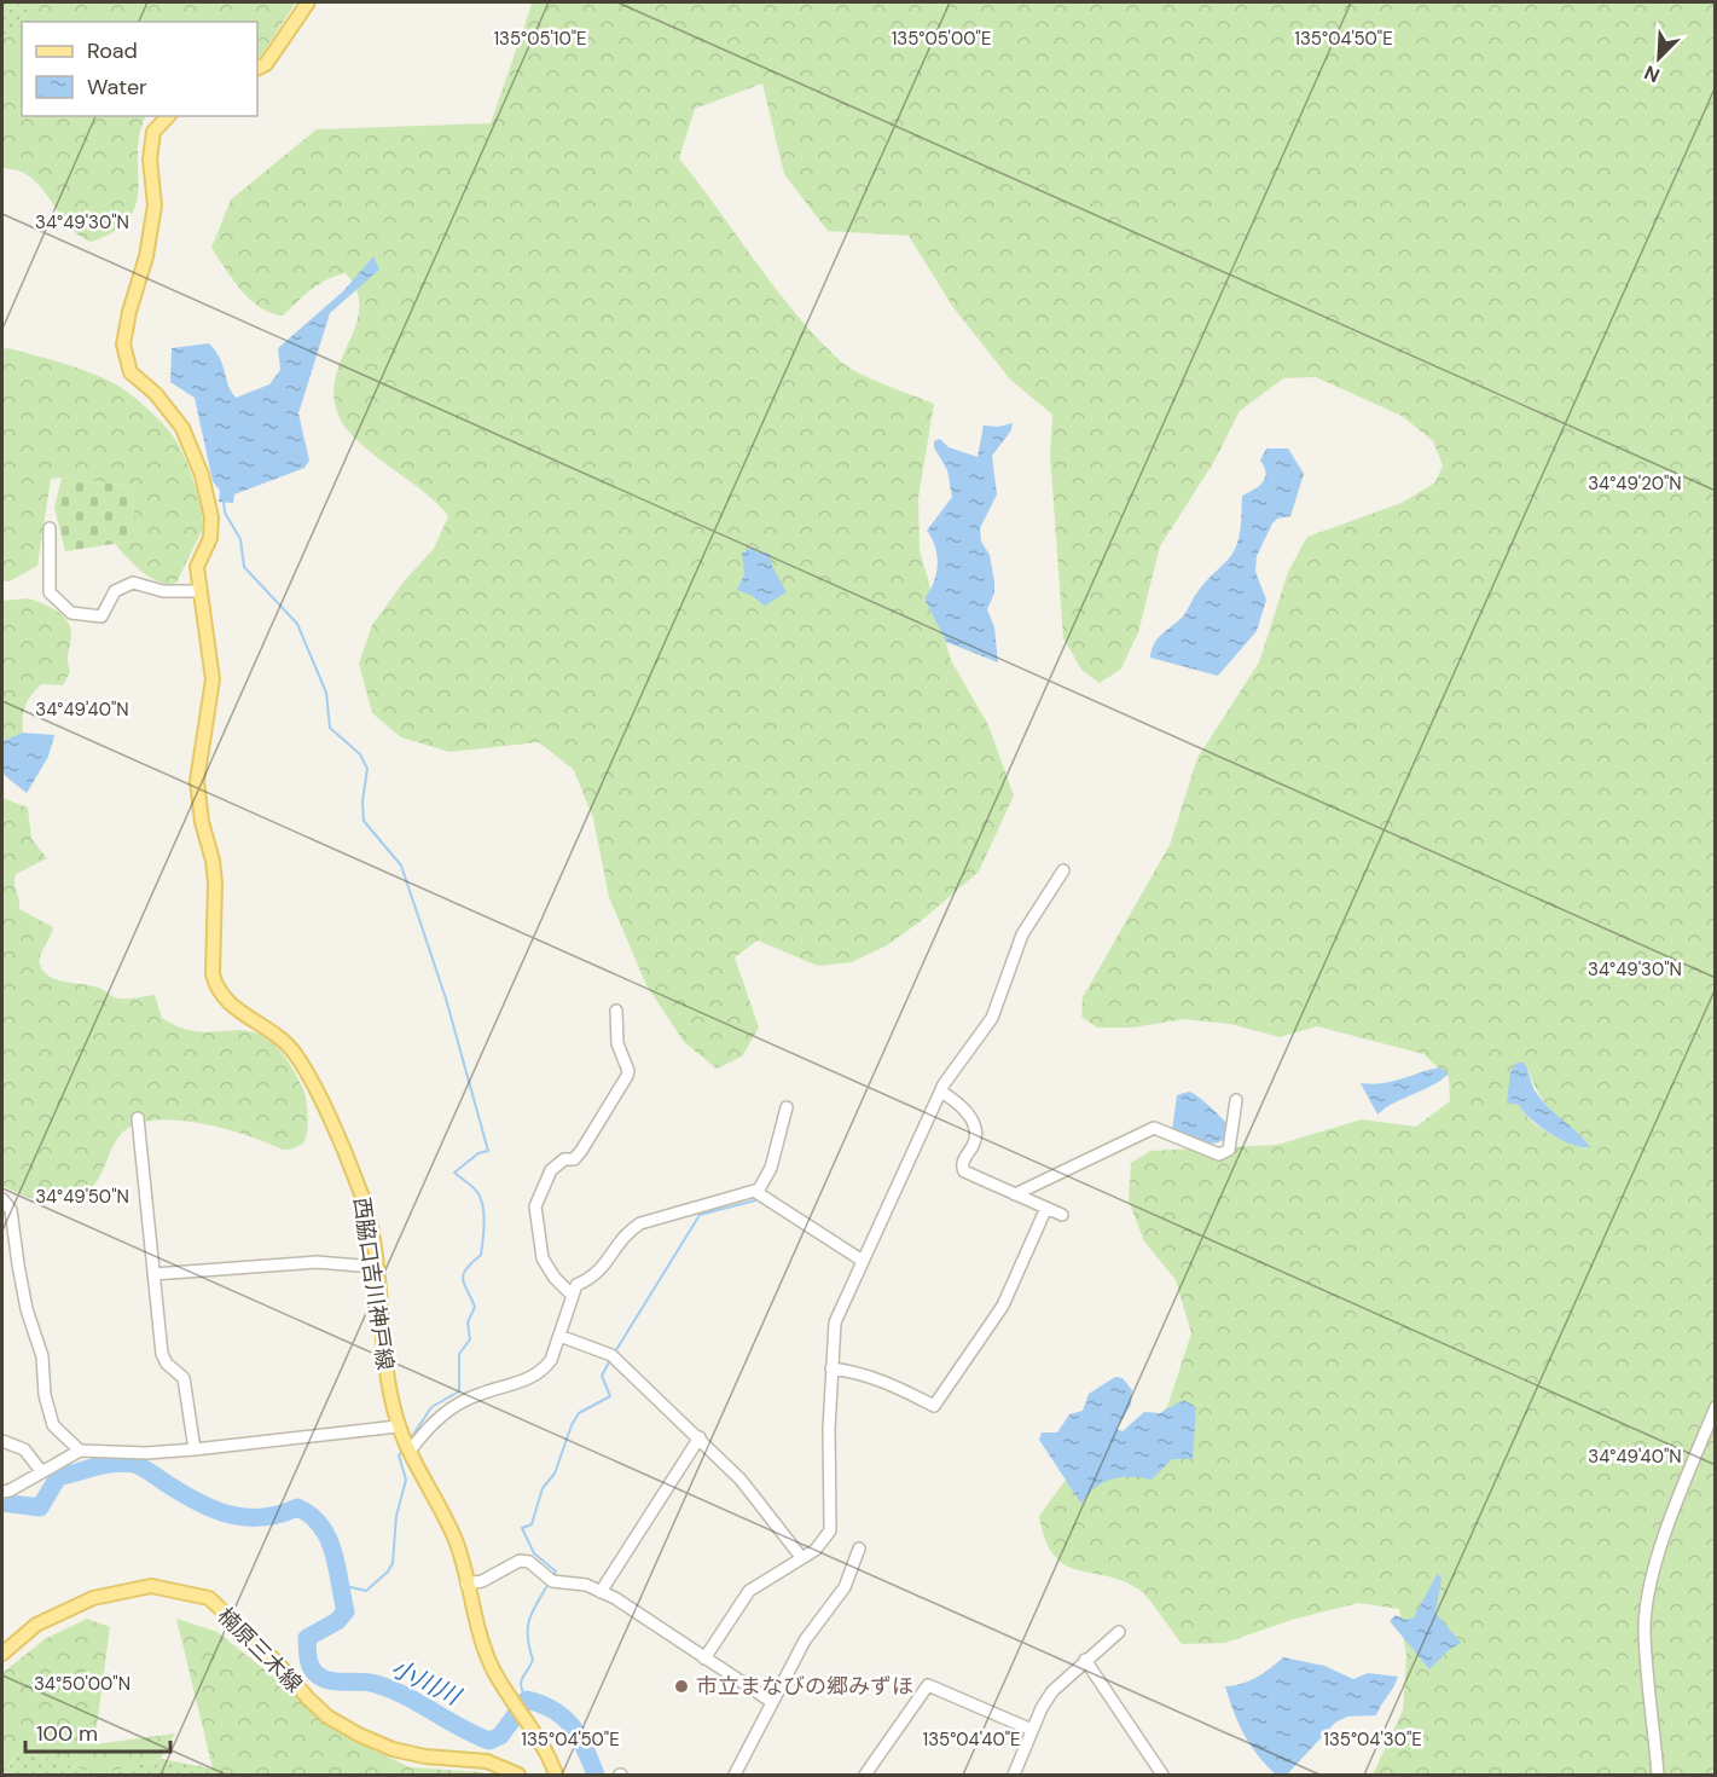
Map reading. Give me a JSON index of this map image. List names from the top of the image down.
{
  "streets": {
    "main road": ["西脇口吉川神戸線", "楠原三木線"]
  },
  "water": ["小川川"],
  "places": ["市立まなびの郷みずほ"],
  "legend": ["Road", "Water"],
  "scale_bar": "100 m",
  "north": "bottom left",
  "coordinates": [
    "135°05'00\"E",
    "135°04'50\"E",
    "135°05'10\"E",
    "34°49'30\"N",
    "34°49'20\"N",
    "34°49'40\"N",
    "34°49'50\"N",
    "34°50'00\"N",
    "135°04'40\"E",
    "135°04'30\"E"
  ]
}
